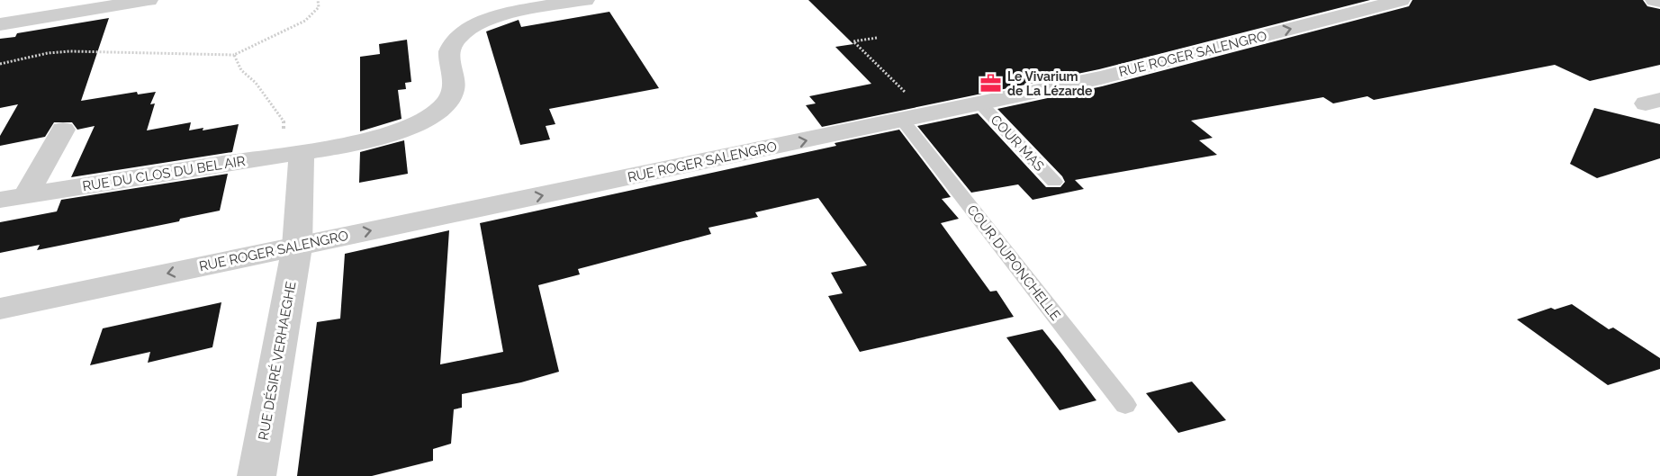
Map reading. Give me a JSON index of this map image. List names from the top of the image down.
{
  "streets": {
    "street": ["RUE ROGER SALENGRO", "RUE DU CLOS DU BEL AIR", "RUE DÉSIRÉ VERHAEGHE"],
    "lane": ["COUR MAS", "COUR DUPONCHELLE"]
  },
  "crossings": [
    ["RUE ROGER SALENGRO", "COUR MAS"],
    ["RUE ROGER SALENGRO", "COUR DUPONCHELLE"],
    ["RUE ROGER SALENGRO", "RUE DÉSIRÉ VERHAEGHE"]
  ],
  "places": {
    "office": ["Le Vivarium de La Lézarde"]
  }
}
